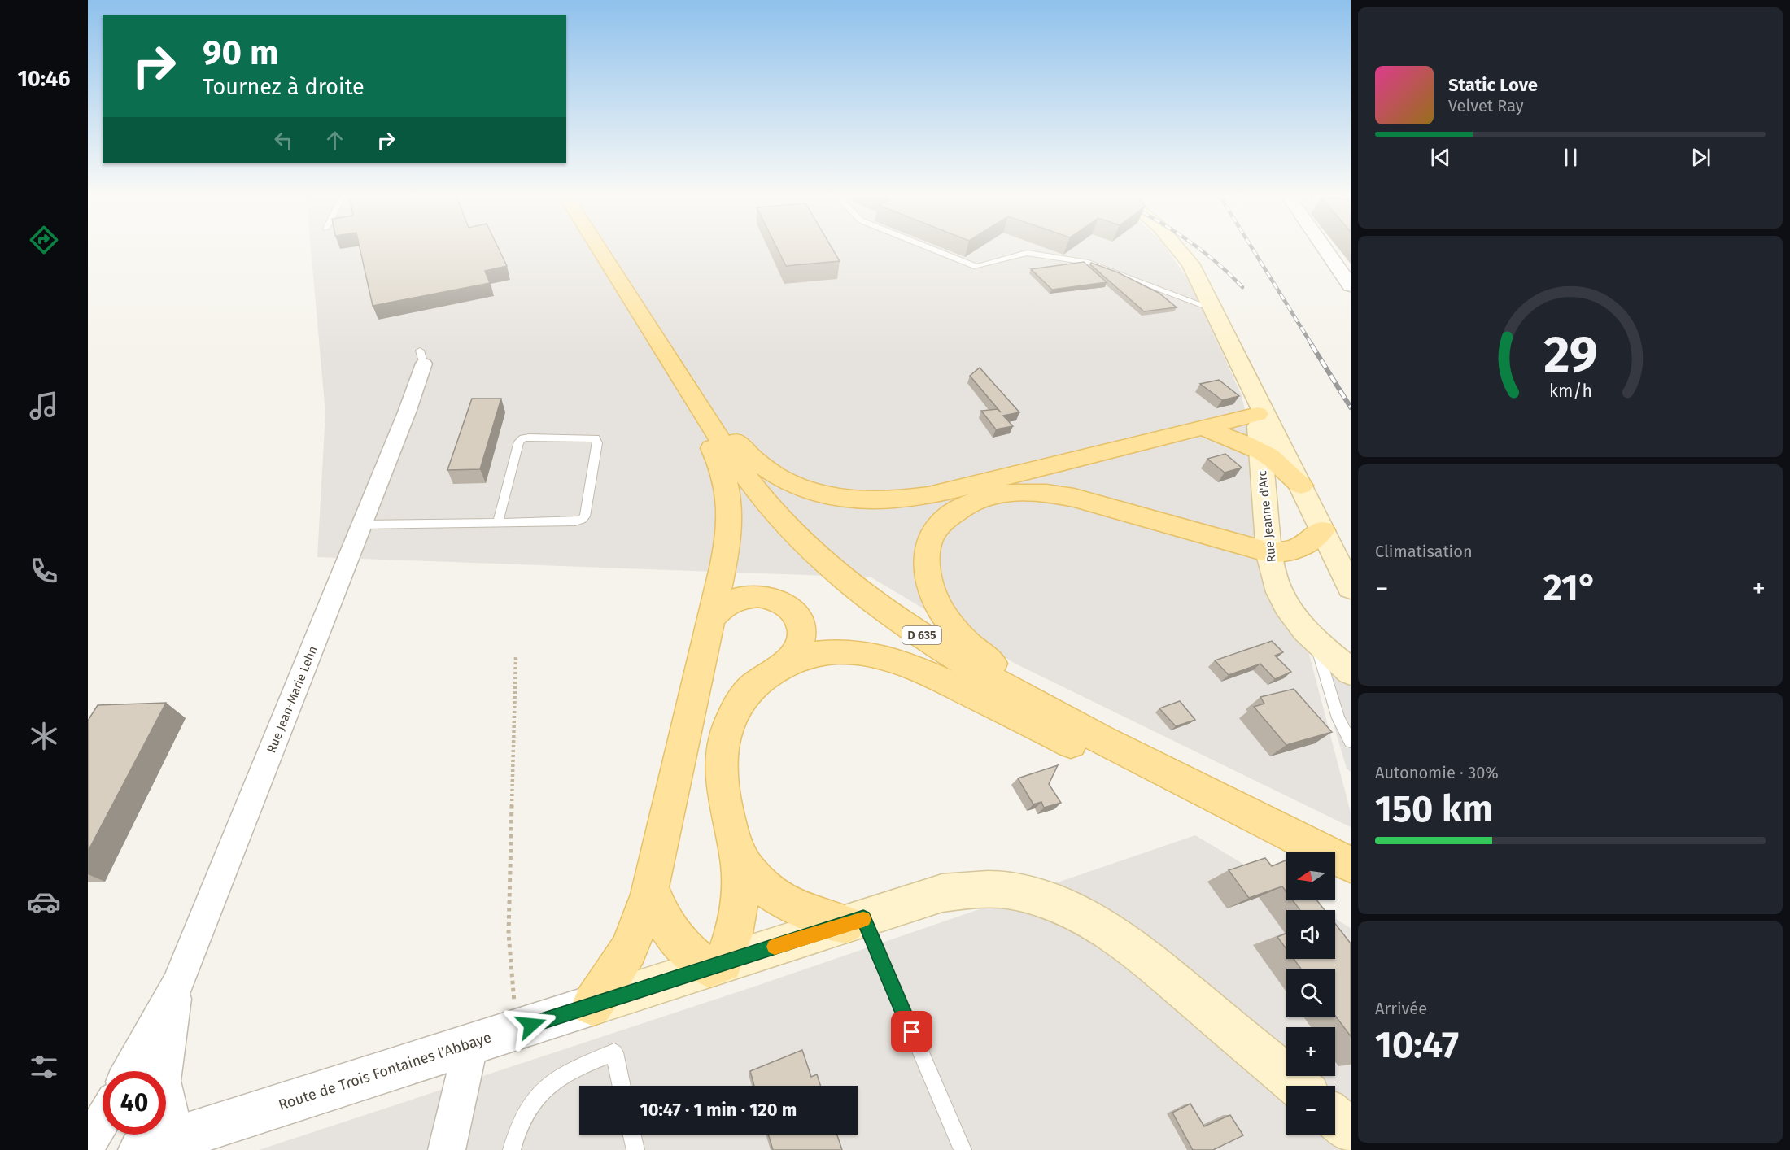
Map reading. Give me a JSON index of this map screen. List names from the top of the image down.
{
  "streets": {
    "main road": ["Rue Jeanne d'Arc", "D 635", "Route de Trois Fontaines l'Abbaye"],
    "street": ["Rue Jean-Marie Lehn"]
  },
  "crossings": [
    ["Rue Jean-Marie Lehn", "Route de Trois Fontaines l'Abbaye"]
  ],
  "north": "left",
  "page": {
    "tabs": "10:46",
    "turn": ["90 m", "Tournez à droite"],
    "song": ["Static Love", "Velvet Ray"],
    "tile": [
      "Climatisation",
      ["Autonomie · 30%", "150 km"],
      ["Arrivée", "10:47"]
    ],
    "heat": ["−", "21°", "+"],
    "map_buttons": ["+", "−"],
    "limit": "40",
    "trip": "10:47 · 1 min · 120 m",
    "gauge": ["29", "km/h"]
  }
}
